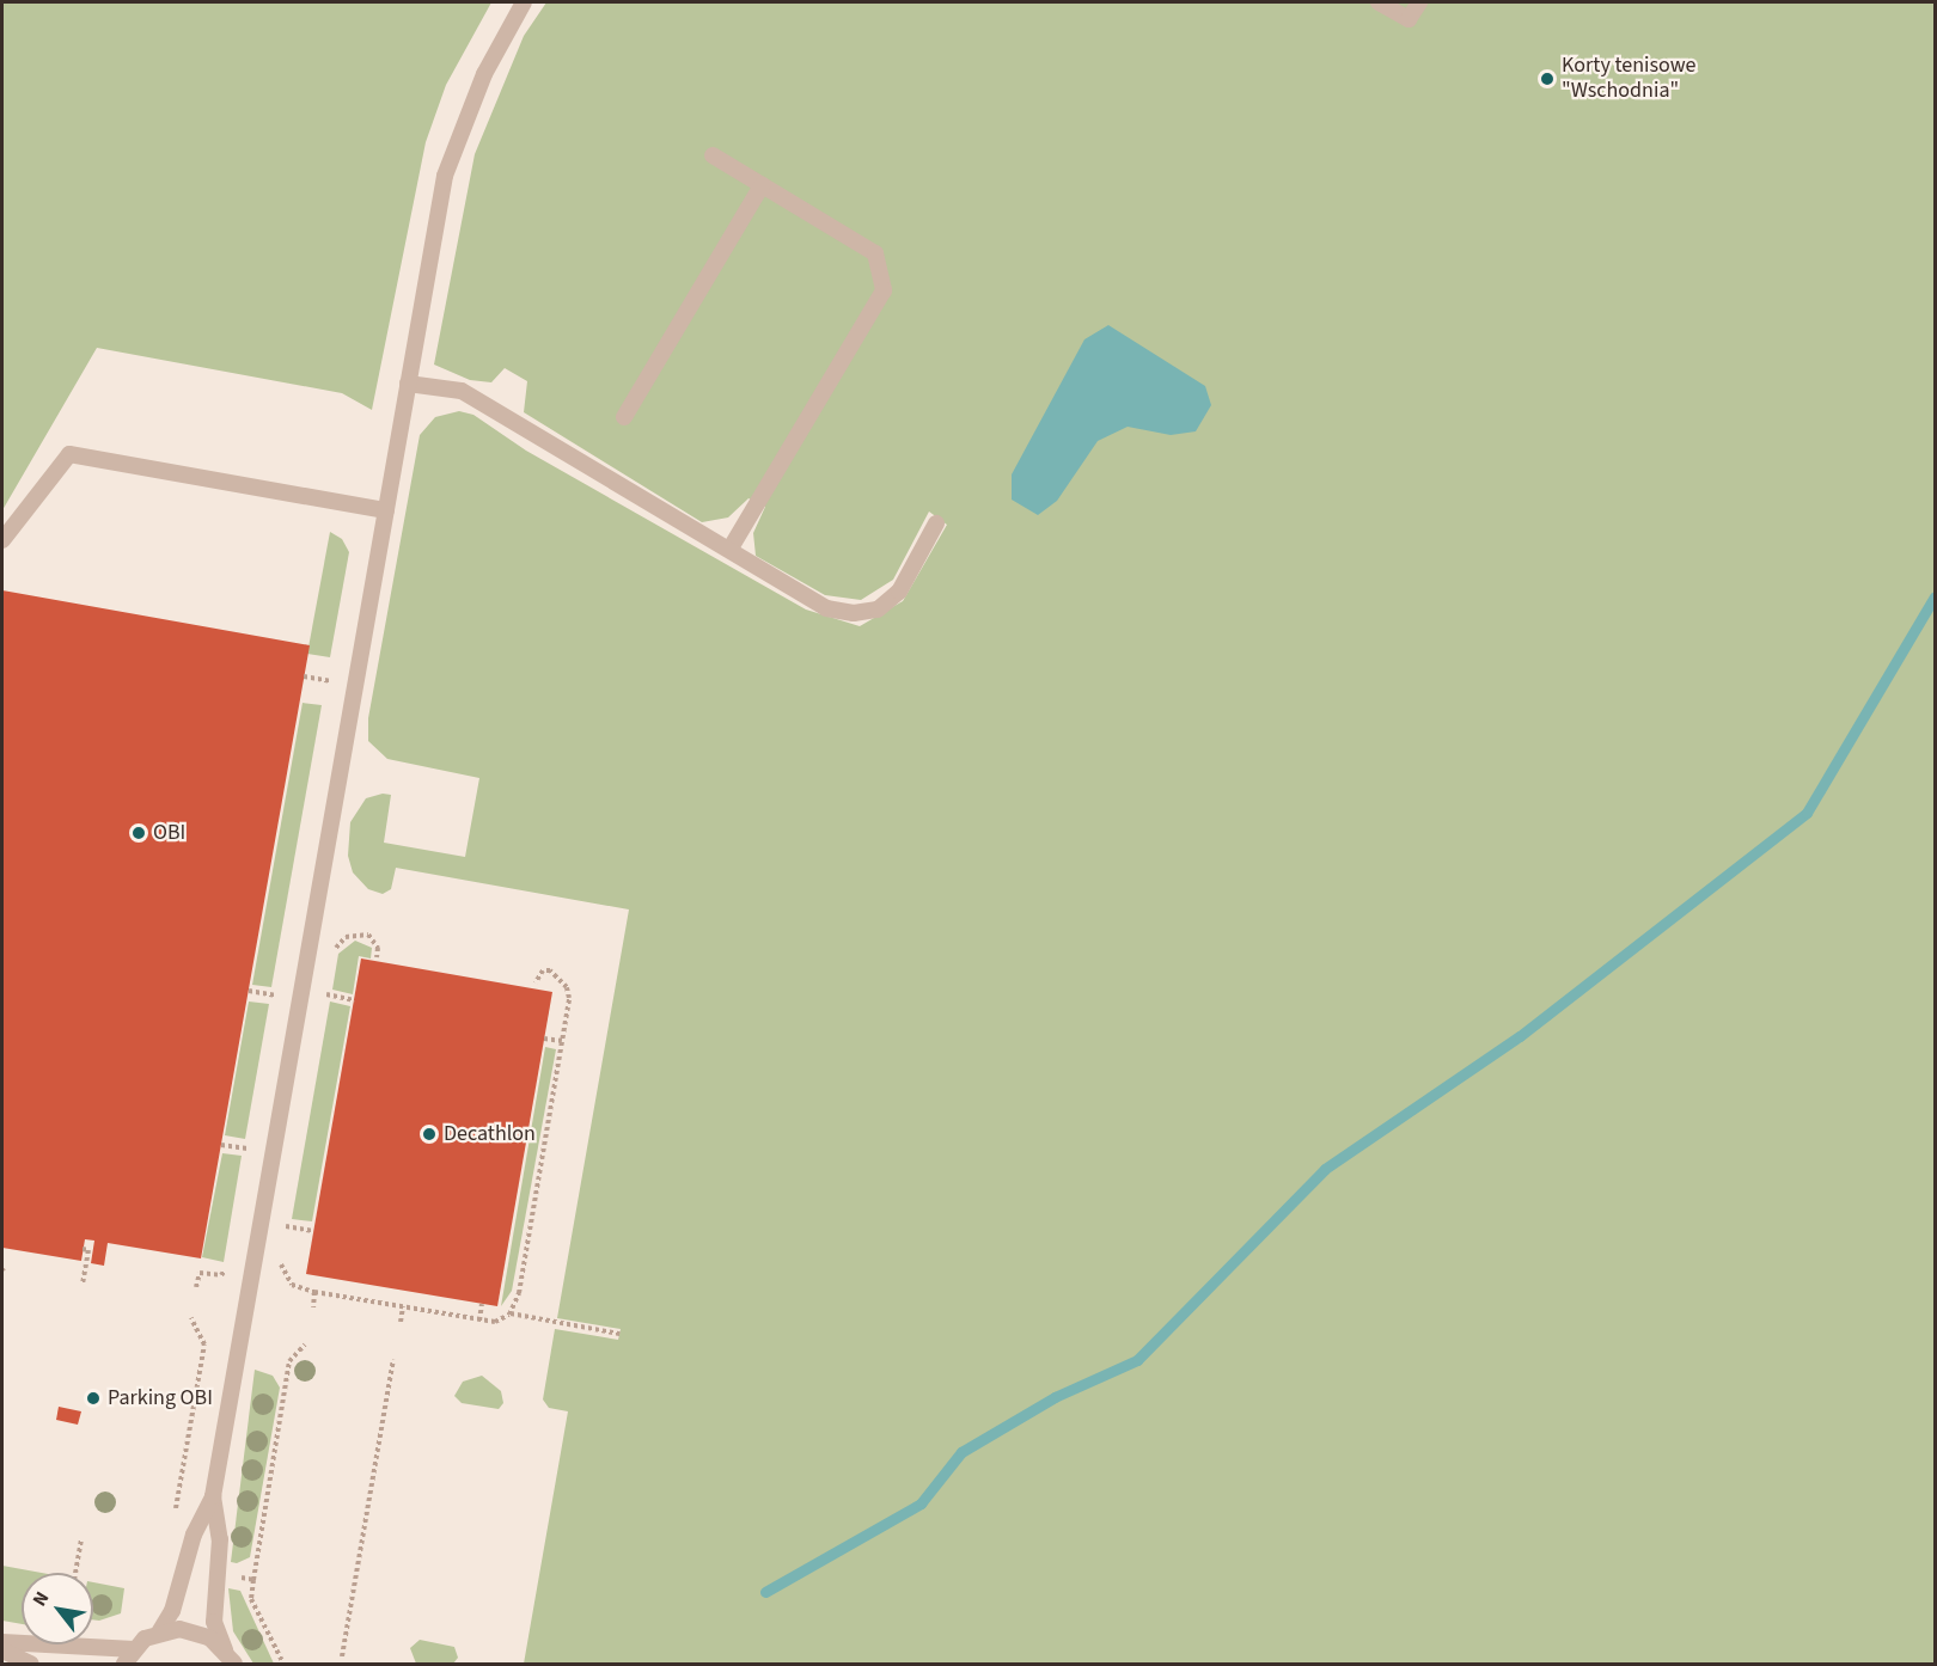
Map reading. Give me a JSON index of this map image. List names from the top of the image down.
{
  "places": [
    "Korty tenisowe \"Wschodnia\"",
    "OBI",
    "Decathlon",
    "Parking OBI"
  ],
  "north": "top left"
}
